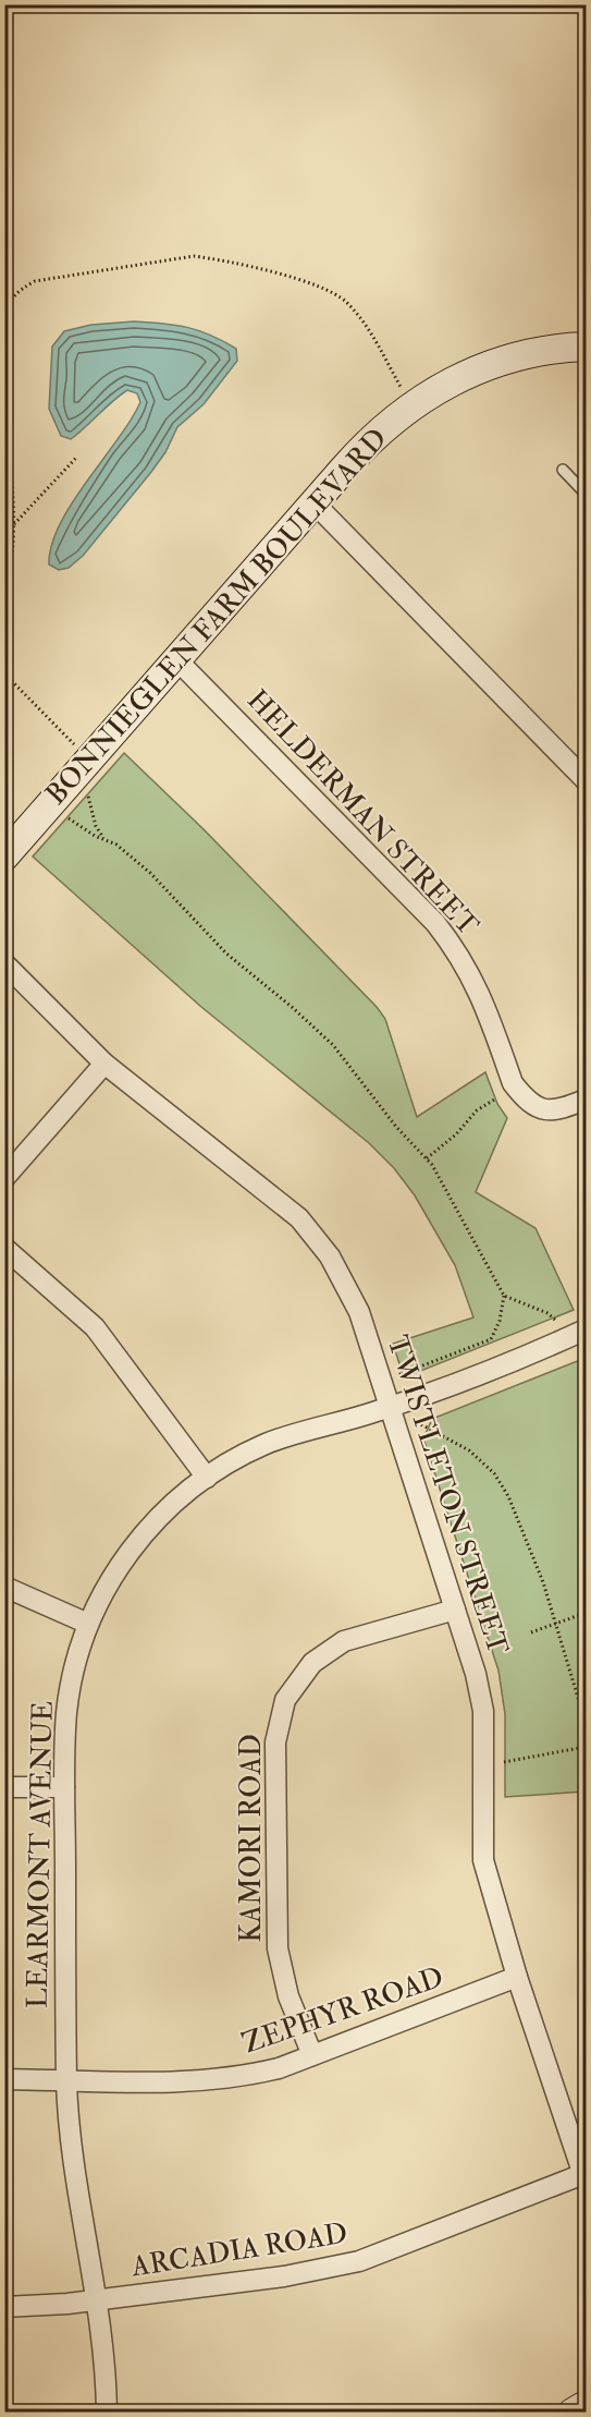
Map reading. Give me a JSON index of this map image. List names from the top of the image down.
{
  "streets": {
    "street": [
      "BONNIEGLEN FARM BOULEVARD",
      "HELDERMAN STREET",
      "TWISTLETON STREET",
      "KAMORI ROAD",
      "LEARMONT AVENUE",
      "ZEPHYR ROAD",
      "ARCADIA ROAD"
    ]
  },
  "crossings": [
    ["BONNIEGLEN FARM BOULEVARD", "HELDERMAN STREET"],
    ["TWISTLETON STREET", "KAMORI ROAD"],
    ["TWISTLETON STREET", "LEARMONT AVENUE"],
    ["TWISTLETON STREET", "ZEPHYR ROAD"],
    ["TWISTLETON STREET", "ARCADIA ROAD"],
    ["KAMORI ROAD", "ZEPHYR ROAD"],
    ["LEARMONT AVENUE", "ZEPHYR ROAD"],
    ["LEARMONT AVENUE", "ARCADIA ROAD"]
  ]
}
